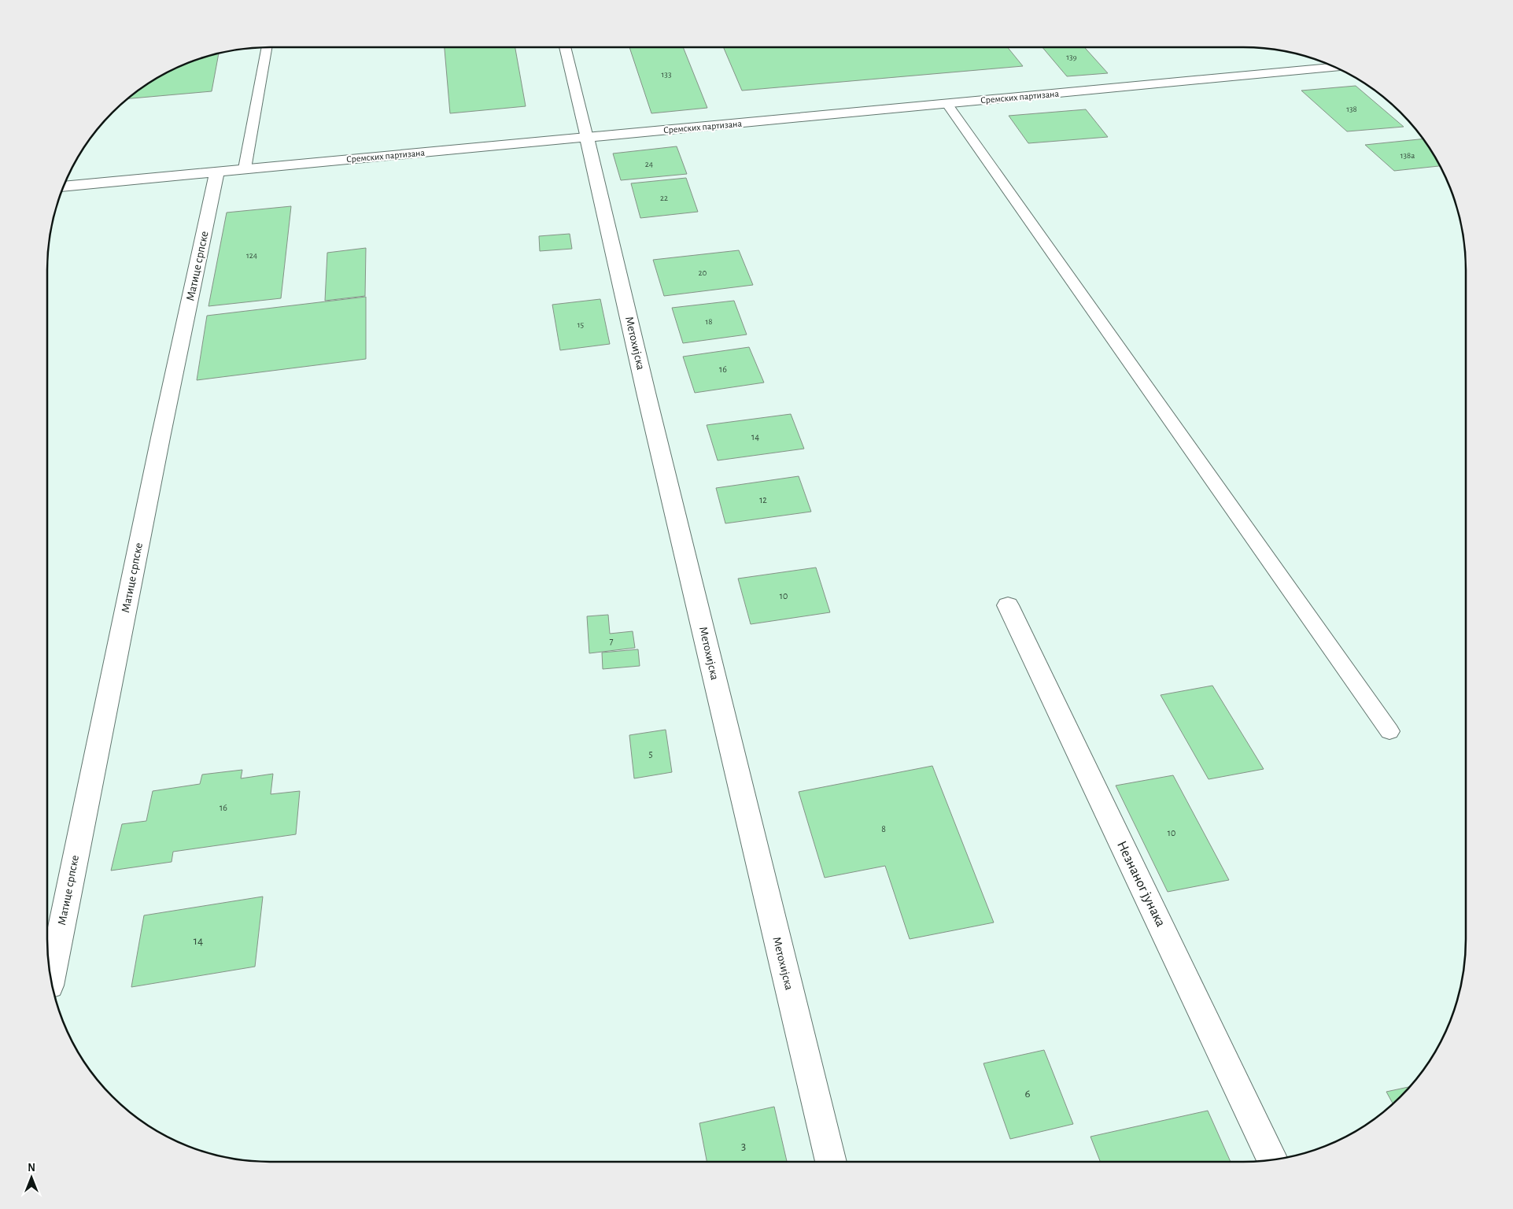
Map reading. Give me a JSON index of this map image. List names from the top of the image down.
{
  "streets": {
    "street": [
      "Сремских партизана",
      "Матице српске",
      "Метохијска",
      "Незнаног јунака"
    ]
  },
  "crossings": [
    ["Сремских партизана", "Матице српске"],
    ["Сремских партизана", "Метохијска"]
  ],
  "house_numbers": [
    "139",
    "133",
    "138",
    "138a",
    "24",
    "22",
    "124",
    "20",
    "18",
    "15",
    "16",
    "14",
    "12",
    "10",
    "7",
    "5",
    "16",
    "8",
    "10",
    "14",
    "6",
    "3"
  ],
  "north": "top"
}
